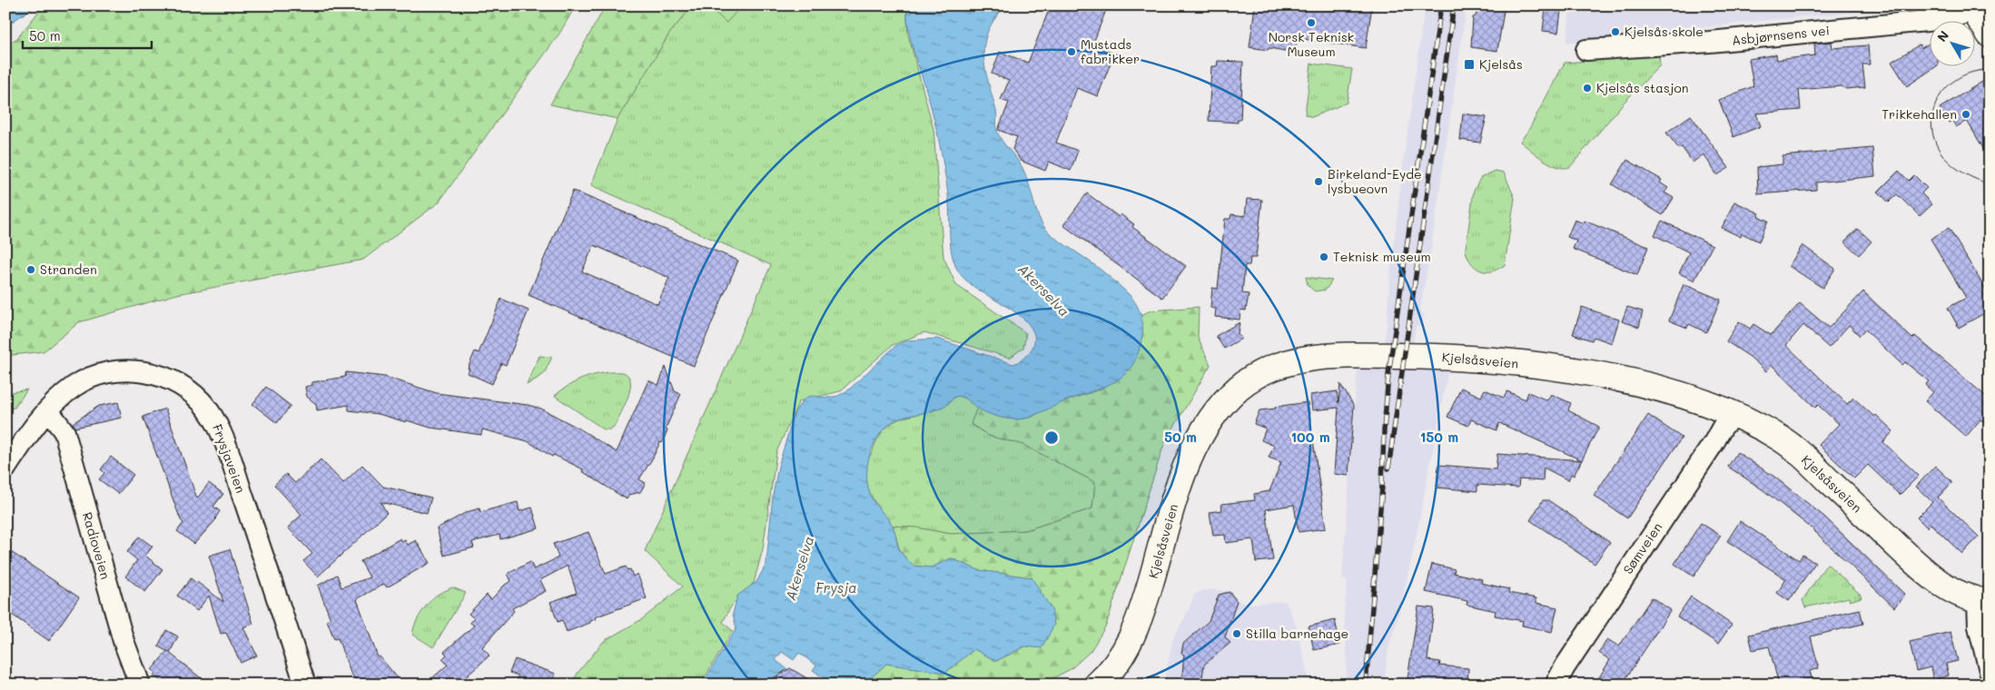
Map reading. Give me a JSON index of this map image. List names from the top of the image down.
{
  "streets": {
    "main road": ["Kjelsåsveien"],
    "street": [
      "Asbjørnsens vei",
      "Frysjaveien",
      "Radioveien",
      "Sømveien"
    ]
  },
  "crossings": [
    ["Kjelsåsveien", "Sømveien"],
    ["Frysjaveien", "Radioveien"]
  ],
  "water": ["Akerselva", "Frysja"],
  "places": {
    "other": [
      "Norsk Teknisk Museum",
      "Kjelsås skole",
      "Mustads fabrikker",
      "Kjelsås stasjon",
      "Trikkehallen",
      "Birkeland-Eyde lysbueovn",
      "Teknisk museum",
      "Stranden",
      "Stilla barnehage"
    ],
    "transit": ["Kjelsås"]
  },
  "scale_bar": "50 m",
  "north": "top left",
  "rings": ["50 m", "100 m", "150 m"]
}
